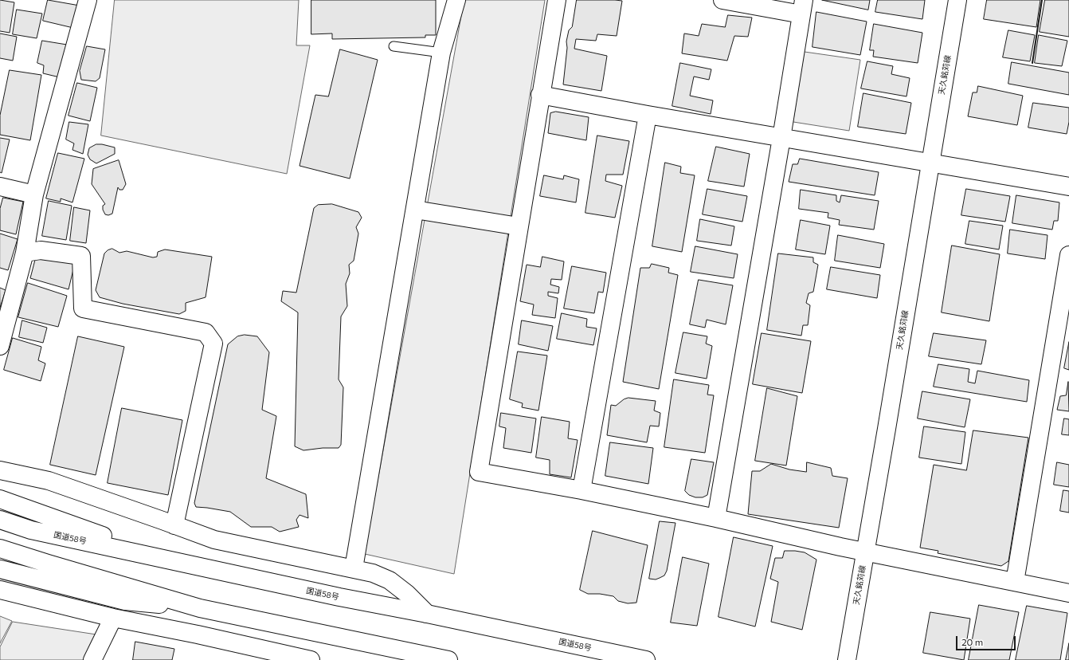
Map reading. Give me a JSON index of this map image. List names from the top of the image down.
{
  "streets": {
    "main road": ["天久銘苅線", "国道58号"]
  },
  "scale_bar": "20 m"
}
